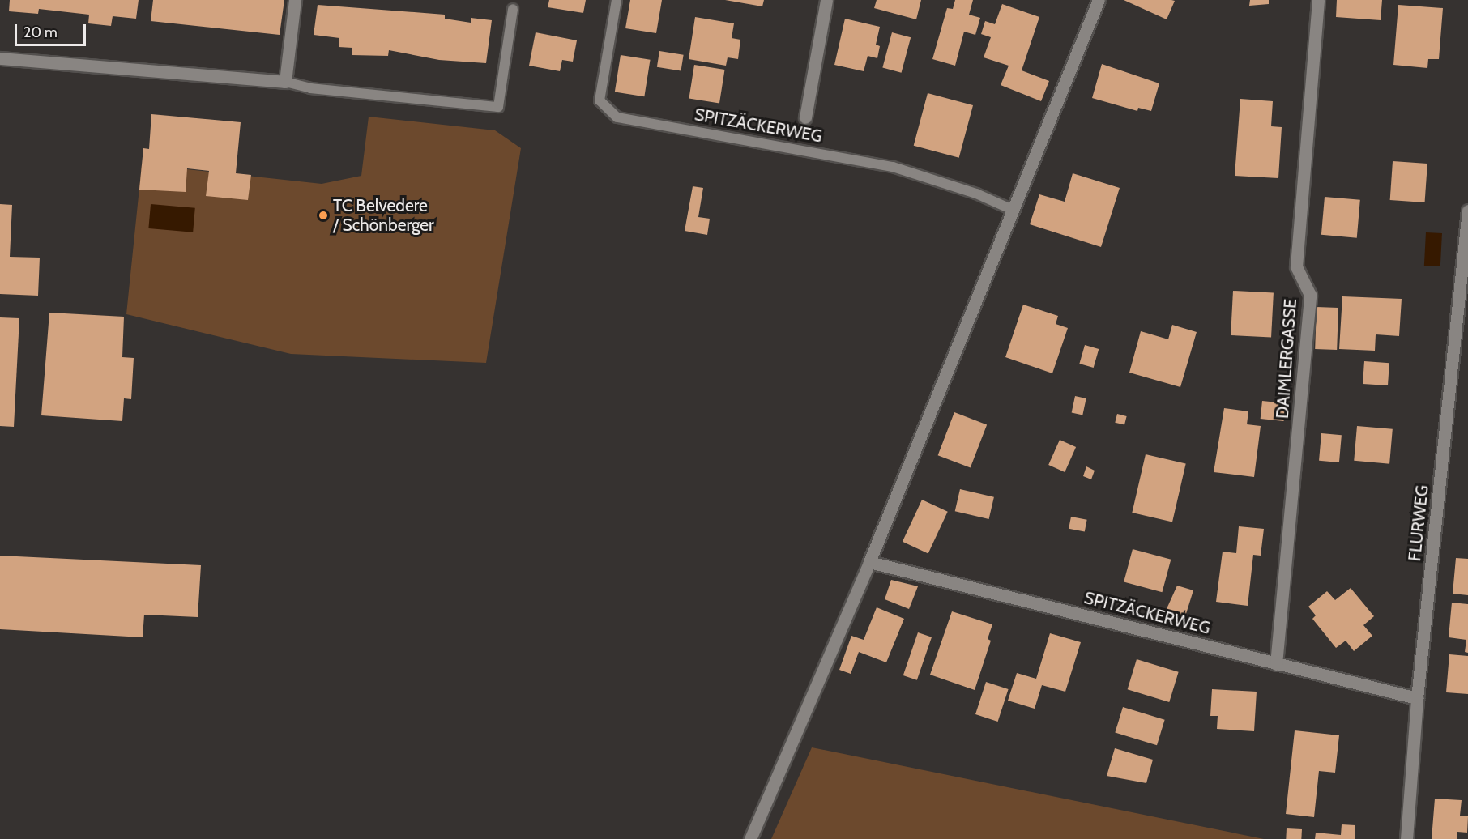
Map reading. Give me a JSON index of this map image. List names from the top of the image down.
{
  "streets": {
    "street": ["SPITZÄCKERWEG", "DAIMLERGASSE", "FLURWEG"]
  },
  "crossings": [
    ["SPITZÄCKERWEG", "DAIMLERGASSE"],
    ["SPITZÄCKERWEG", "FLURWEG"]
  ],
  "places": ["TC Belvedere / Schönberger"],
  "scale_bar": "20 m"
}
